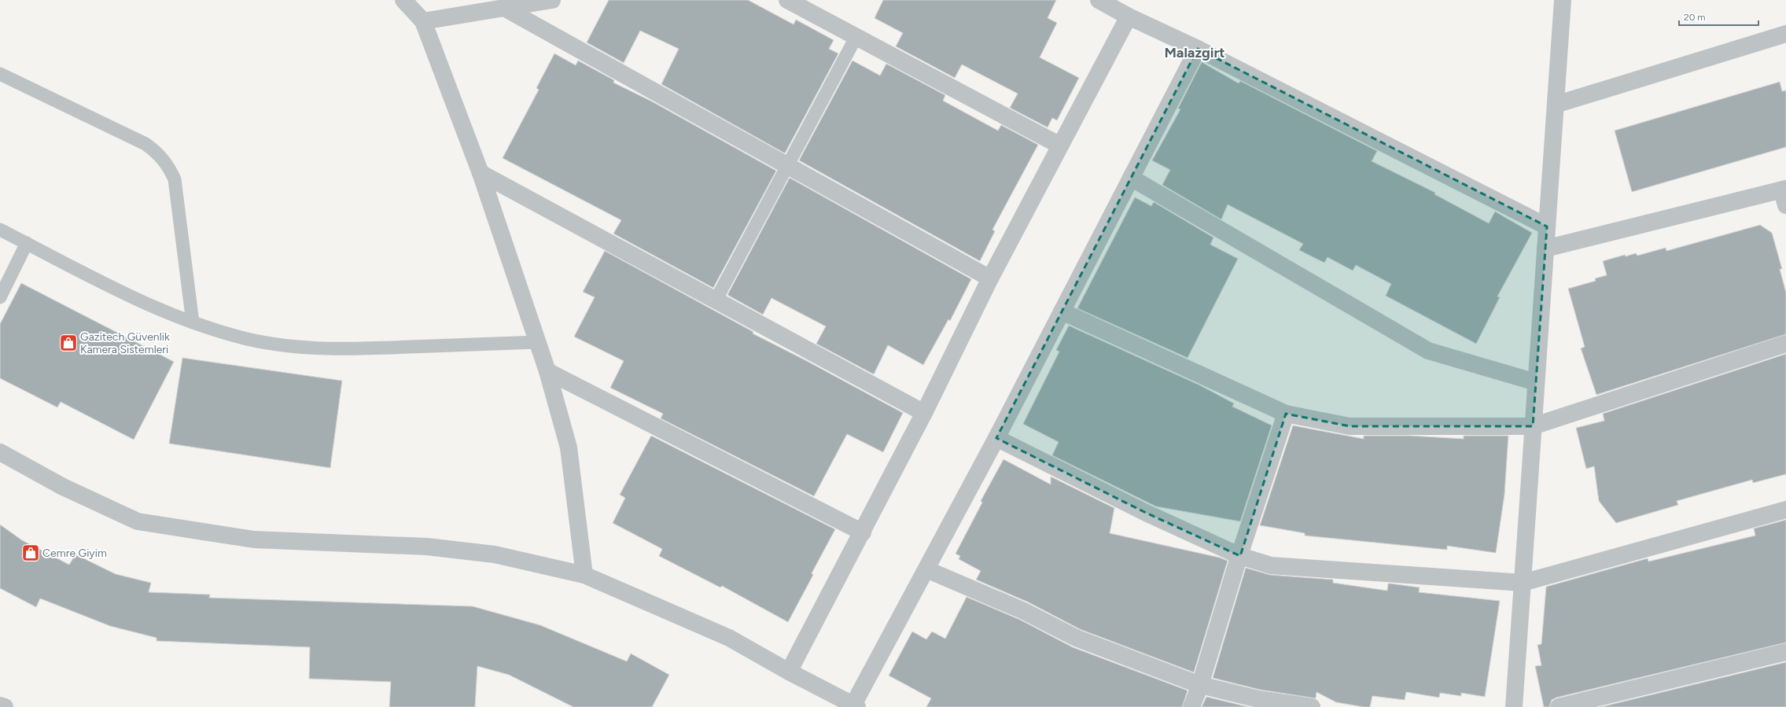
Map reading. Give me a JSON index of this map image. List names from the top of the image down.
{
  "districts": ["Malazgirt"],
  "places": {
    "shop": ["Gazitech Güvenlik Kamera Sistemleri", "Cemre Giyim"]
  },
  "scale_bar": "20 m"
}
